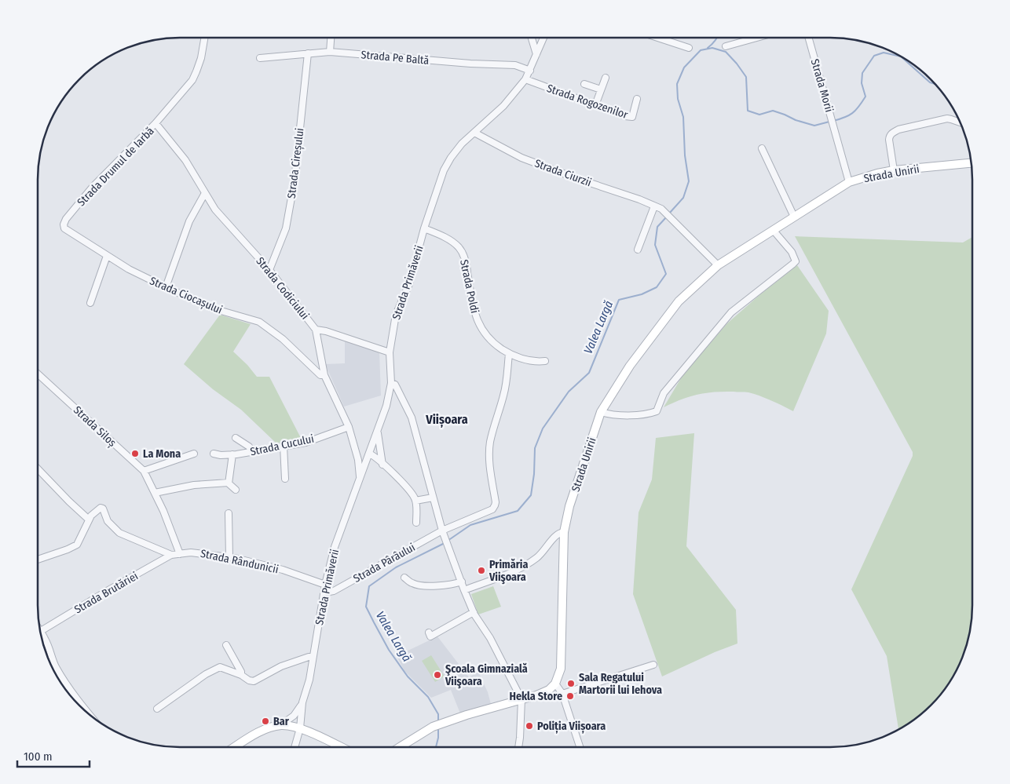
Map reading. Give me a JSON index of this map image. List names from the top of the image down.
{
  "streets": {
    "main road": ["Strada Unirii"],
    "street": [
      "Strada Pe Baltă",
      "Strada Morii",
      "Strada Rogozenilor",
      "Strada Cireșului",
      "Strada Drumul de Iarbă",
      "Strada Ciurzii",
      "Strada Primăverii",
      "Strada Poldi",
      "Strada Codiciului",
      "Strada Ciocașului",
      "Strada Siloș",
      "Strada Cucului",
      "Strada Rândunicii",
      "Strada Pârâului",
      "Strada Brutăriei"
    ]
  },
  "crossings": [
    ["Strada Pe Baltă", "Strada Cireșului"],
    ["Strada Pe Baltă", "Strada Primăverii"],
    ["Strada Morii", "Strada Unirii"],
    ["Strada Rogozenilor", "Strada Primăverii"],
    ["Strada Cireșului", "Strada Codiciului"],
    ["Strada Drumul de Iarbă", "Strada Codiciului"],
    ["Strada Drumul de Iarbă", "Strada Ciocașului"],
    ["Strada Ciurzii", "Strada Unirii"],
    ["Strada Ciurzii", "Strada Primăverii"],
    ["Strada Primăverii", "Strada Poldi"],
    ["Strada Primăverii", "Strada Codiciului"],
    ["Strada Primăverii", "Strada Rândunicii"],
    ["Strada Primăverii", "Strada Pârâului"],
    ["Strada Poldi", "Strada Pârâului"],
    ["Strada Codiciului", "Strada Ciocașului"],
    ["Strada Codiciului", "Strada Cucului"],
    ["Strada Siloș", "Strada Rândunicii"],
    ["Strada Rândunicii", "Strada Brutăriei"]
  ],
  "districts": ["Viișoara"],
  "water": ["Valea Largă"],
  "places": [
    "La Mona",
    "Primăria Viişoara",
    "Şcoala Gimnazială Viişoara",
    "Sala Regatului Martorii lui Iehova",
    "Hekla Store",
    "Bar",
    "Poliția Viișoara"
  ],
  "scale_bar": "100 m"
}
